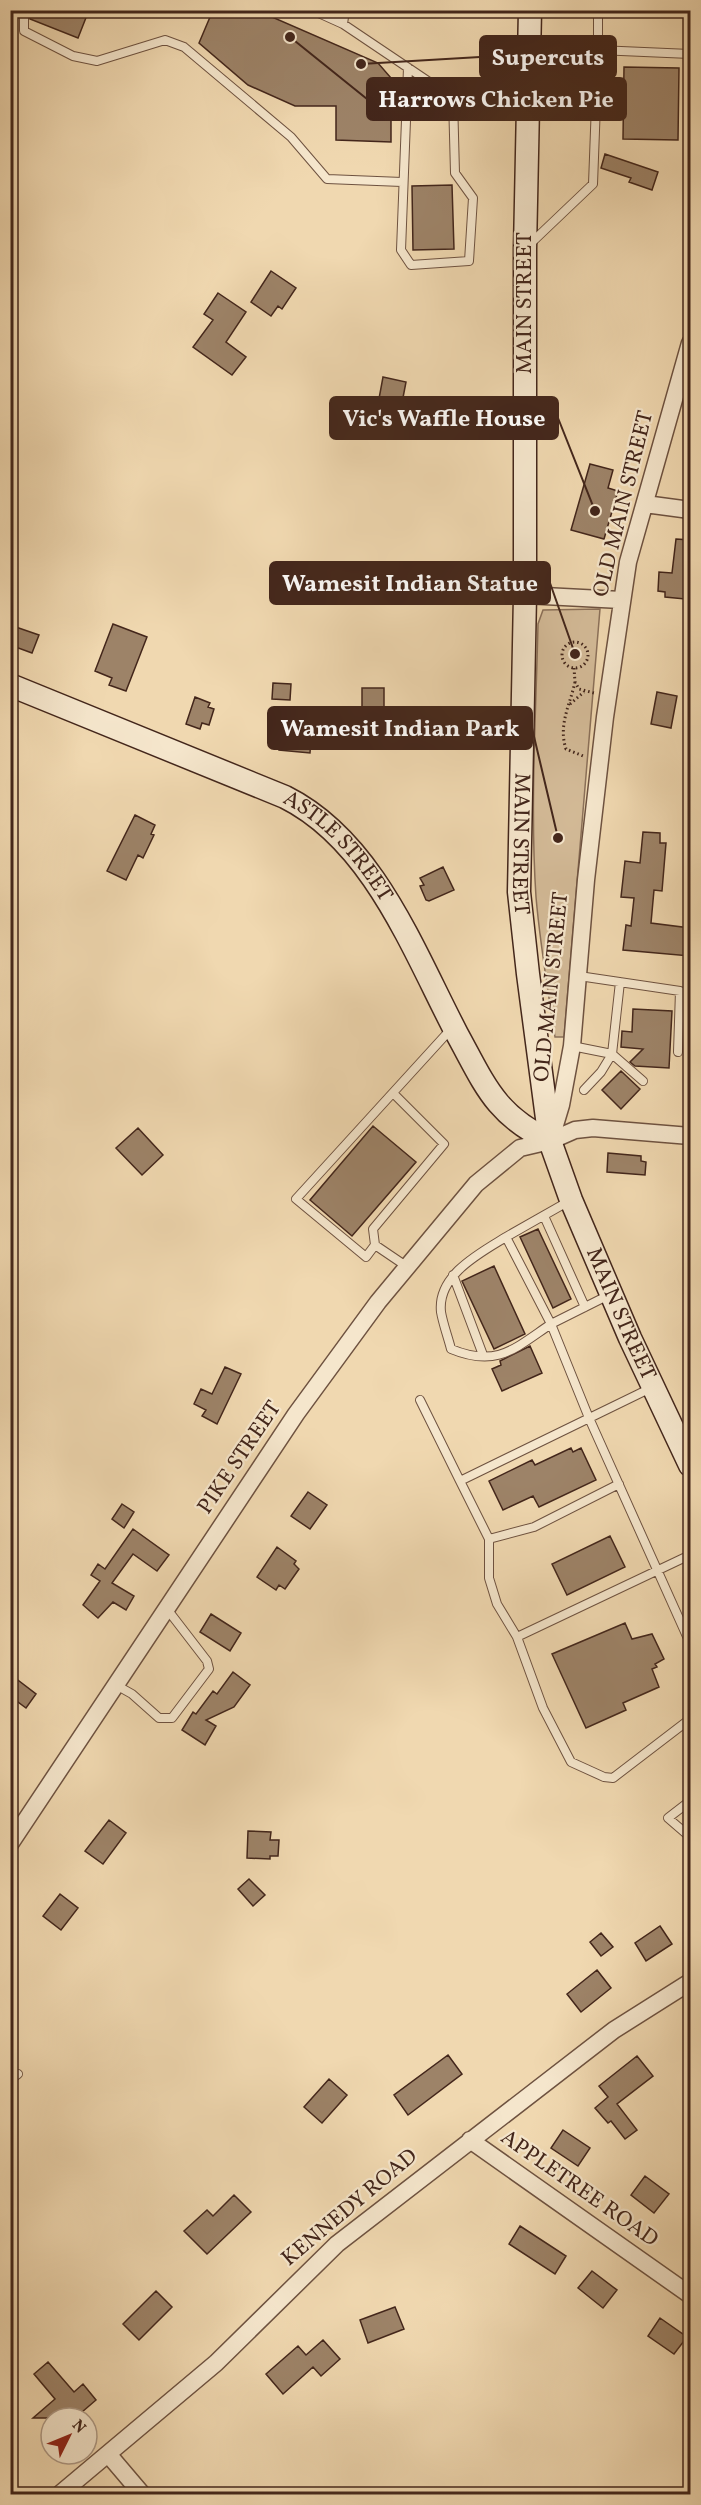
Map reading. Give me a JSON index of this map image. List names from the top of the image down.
{
  "streets": {
    "main road": ["MAIN STREET", "ASTLE STREET"],
    "street": [
      "OLD MAIN STREET",
      "PIKE STREET",
      "APPLETREE ROAD",
      "KENNEDY ROAD"
    ]
  },
  "crossings": [
    ["MAIN STREET", "OLD MAIN STREET"],
    ["MAIN STREET", "ASTLE STREET"],
    ["MAIN STREET", "PIKE STREET"],
    ["OLD MAIN STREET", "ASTLE STREET"],
    ["OLD MAIN STREET", "PIKE STREET"],
    ["ASTLE STREET", "PIKE STREET"],
    ["APPLETREE ROAD", "KENNEDY ROAD"]
  ],
  "places": [
    "Harrows Chicken Pie",
    "Supercuts",
    "Vic's Waffle House",
    "Wamesit Indian Statue",
    "Wamesit Indian Park"
  ],
  "north": "top right"
}
